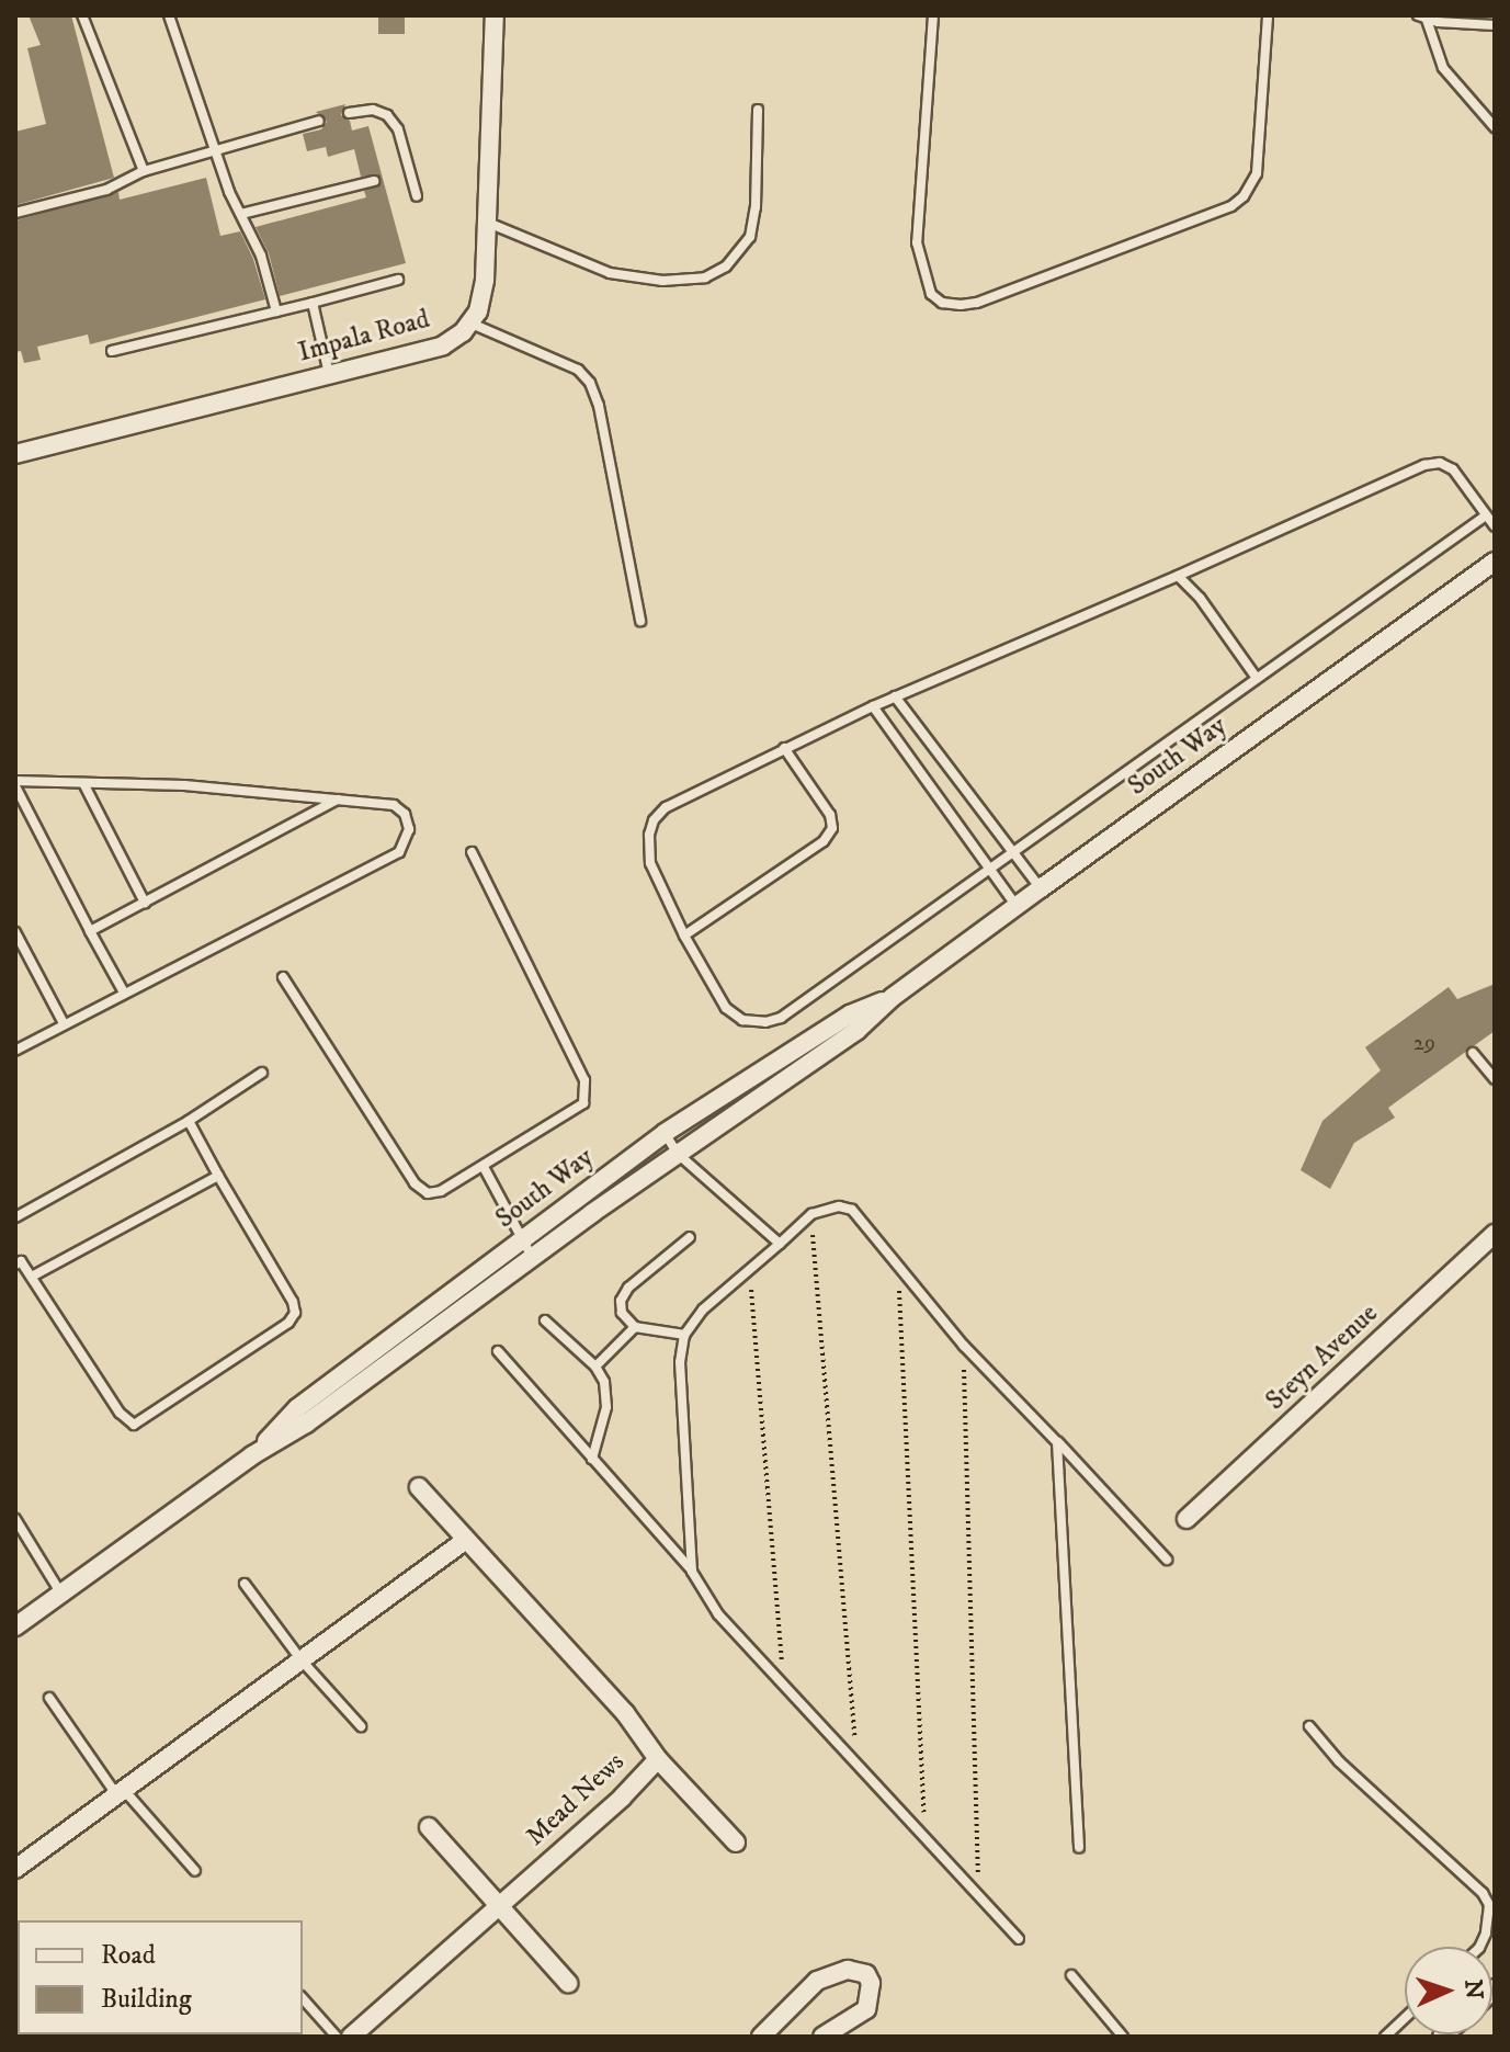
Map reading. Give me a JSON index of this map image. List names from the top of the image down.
{
  "streets": {
    "street": [
      "Impala Road",
      "South Way",
      "Steyn Avenue",
      "Mead News"
    ]
  },
  "house_numbers": ["29"],
  "legend": ["Road", "Building"],
  "north": "right"
}
